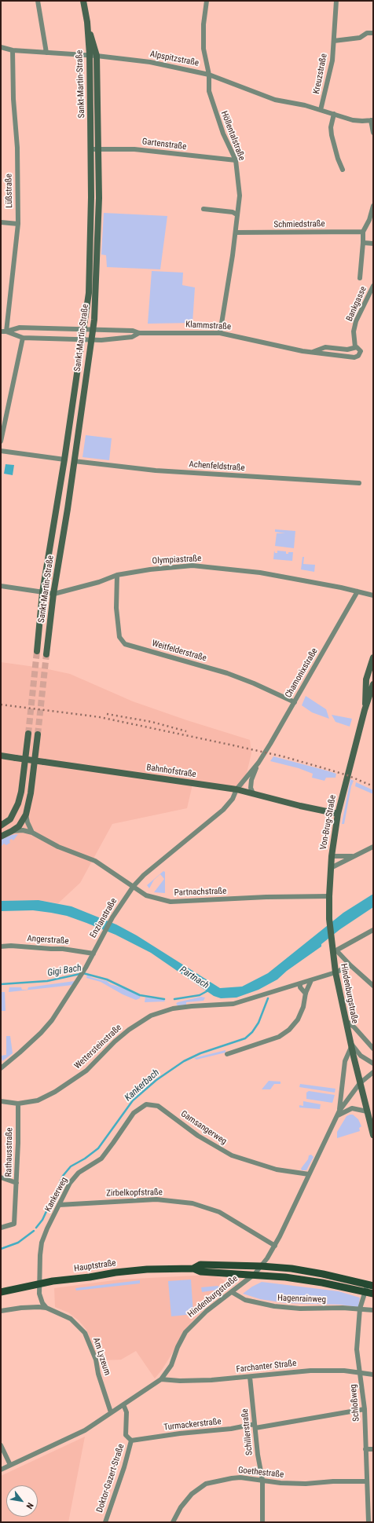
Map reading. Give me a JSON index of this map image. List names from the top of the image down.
{
  "streets": {
    "main road": [
      "Sankt-Martin-Straße",
      "Bahnhofstraße",
      "Von-Brug-Straße",
      "Hindenburgstraße",
      "Hauptstraße"
    ],
    "street": [
      "Alpspitzstraße",
      "Kreuzstraße",
      "Höllentalstraße",
      "Gartenstraße",
      "Lüßstraße",
      "Schmiedstraße",
      "Bankgasse",
      "Klammstraße",
      "Achenfeldstraße",
      "Olympiastraße",
      "Weitfelderstraße",
      "Chamonixstraße",
      "Partnachstraße",
      "Enzianstraße",
      "Angerstraße",
      "Wettersteinstraße",
      "Gamsangerweg",
      "Rathausstraße",
      "Zirbelkopfstraße",
      "Kankerweg",
      "Hagenrainweg",
      "Am Lyzeum",
      "Farchanter Straße",
      "Schloßweg",
      "Turmackerstraße",
      "Schillerstraße",
      "Goethestraße",
      "Doktor-Gazert-Straße"
    ]
  },
  "crossings": [
    ["Alpspitzstraße", "Kreuzstraße"],
    ["Alpspitzstraße", "Sankt-Martin-Straße"],
    ["Alpspitzstraße", "Höllentalstraße"],
    ["Alpspitzstraße", "Lüßstraße"],
    ["Sankt-Martin-Straße", "Gartenstraße"],
    ["Sankt-Martin-Straße", "Klammstraße"],
    ["Sankt-Martin-Straße", "Achenfeldstraße"],
    ["Sankt-Martin-Straße", "Olympiastraße"],
    ["Höllentalstraße", "Gartenstraße"],
    ["Höllentalstraße", "Schmiedstraße"],
    ["Höllentalstraße", "Klammstraße"],
    ["Lüßstraße", "Klammstraße"],
    ["Schmiedstraße", "Bankgasse"],
    ["Bankgasse", "Klammstraße"],
    ["Olympiastraße", "Weitfelderstraße"],
    ["Olympiastraße", "Chamonixstraße"],
    ["Weitfelderstraße", "Chamonixstraße"],
    ["Chamonixstraße", "Bahnhofstraße"],
    ["Chamonixstraße", "Enzianstraße"],
    ["Bahnhofstraße", "Von-Brug-Straße"],
    ["Bahnhofstraße", "Enzianstraße"],
    ["Von-Brug-Straße", "Partnachstraße"],
    ["Von-Brug-Straße", "Hindenburgstraße"],
    ["Partnachstraße", "Enzianstraße"],
    ["Enzianstraße", "Angerstraße"],
    ["Hindenburgstraße", "Wettersteinstraße"],
    ["Hindenburgstraße", "Gamsangerweg"],
    ["Hindenburgstraße", "Zirbelkopfstraße"],
    ["Hindenburgstraße", "Hauptstraße"],
    ["Hindenburgstraße", "Hagenrainweg"],
    ["Hindenburgstraße", "Am Lyzeum"],
    ["Hindenburgstraße", "Farchanter Straße"],
    ["Hindenburgstraße", "Doktor-Gazert-Straße"],
    ["Wettersteinstraße", "Rathausstraße"],
    ["Gamsangerweg", "Kankerweg"],
    ["Zirbelkopfstraße", "Kankerweg"],
    ["Kankerweg", "Hauptstraße"],
    ["Hauptstraße", "Schloßweg"],
    ["Hagenrainweg", "Schloßweg"],
    ["Farchanter Straße", "Schloßweg"],
    ["Farchanter Straße", "Schillerstraße"],
    ["Schloßweg", "Turmackerstraße"],
    ["Schloßweg", "Goethestraße"],
    ["Turmackerstraße", "Schillerstraße"],
    ["Turmackerstraße", "Doktor-Gazert-Straße"],
    ["Schillerstraße", "Goethestraße"]
  ],
  "water": ["Gigi Bach", "Partnach", "Kankerbach"],
  "north": "bottom right"
}
